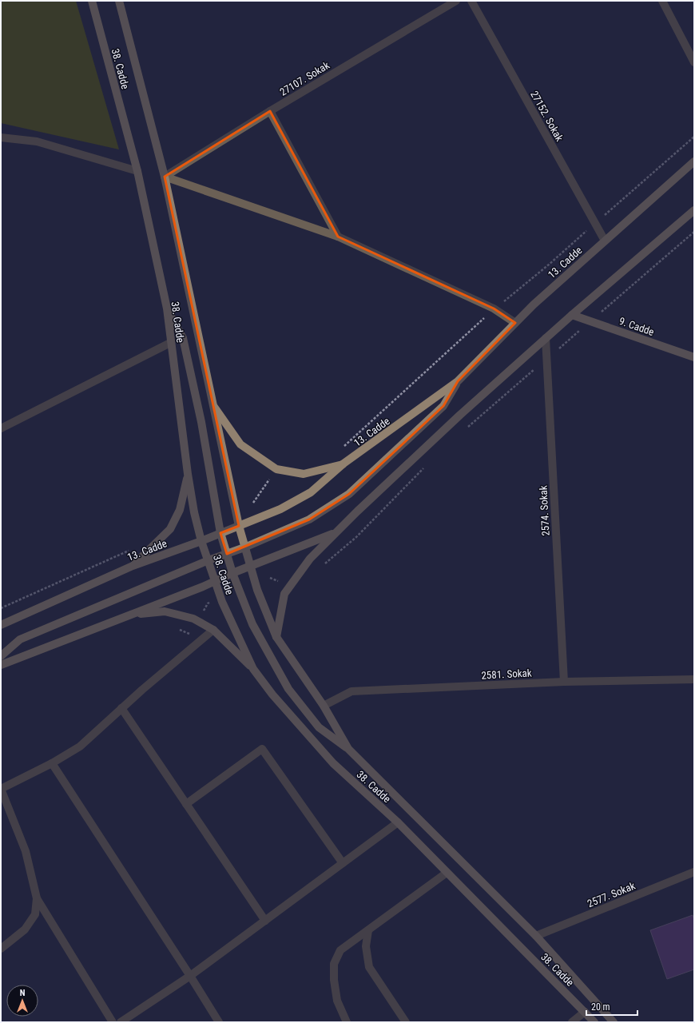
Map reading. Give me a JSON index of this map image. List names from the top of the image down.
{
  "streets": {
    "main road": ["38. Cadde", "13. Cadde", "9. Cadde"],
    "street": [
      "27107. Sokak",
      "27152. Sokak",
      "2574. Sokak",
      "2581. Sokak",
      "2577. Sokak"
    ]
  },
  "crossings": [
    ["38. Cadde", "27107. Sokak"],
    ["38. Cadde", "13. Cadde"],
    ["38. Cadde", "2581. Sokak"],
    ["38. Cadde", "2577. Sokak"],
    ["27152. Sokak", "13. Cadde"],
    ["2574. Sokak", "2581. Sokak"]
  ],
  "scale_bar": "20 m",
  "north": "top"
}
